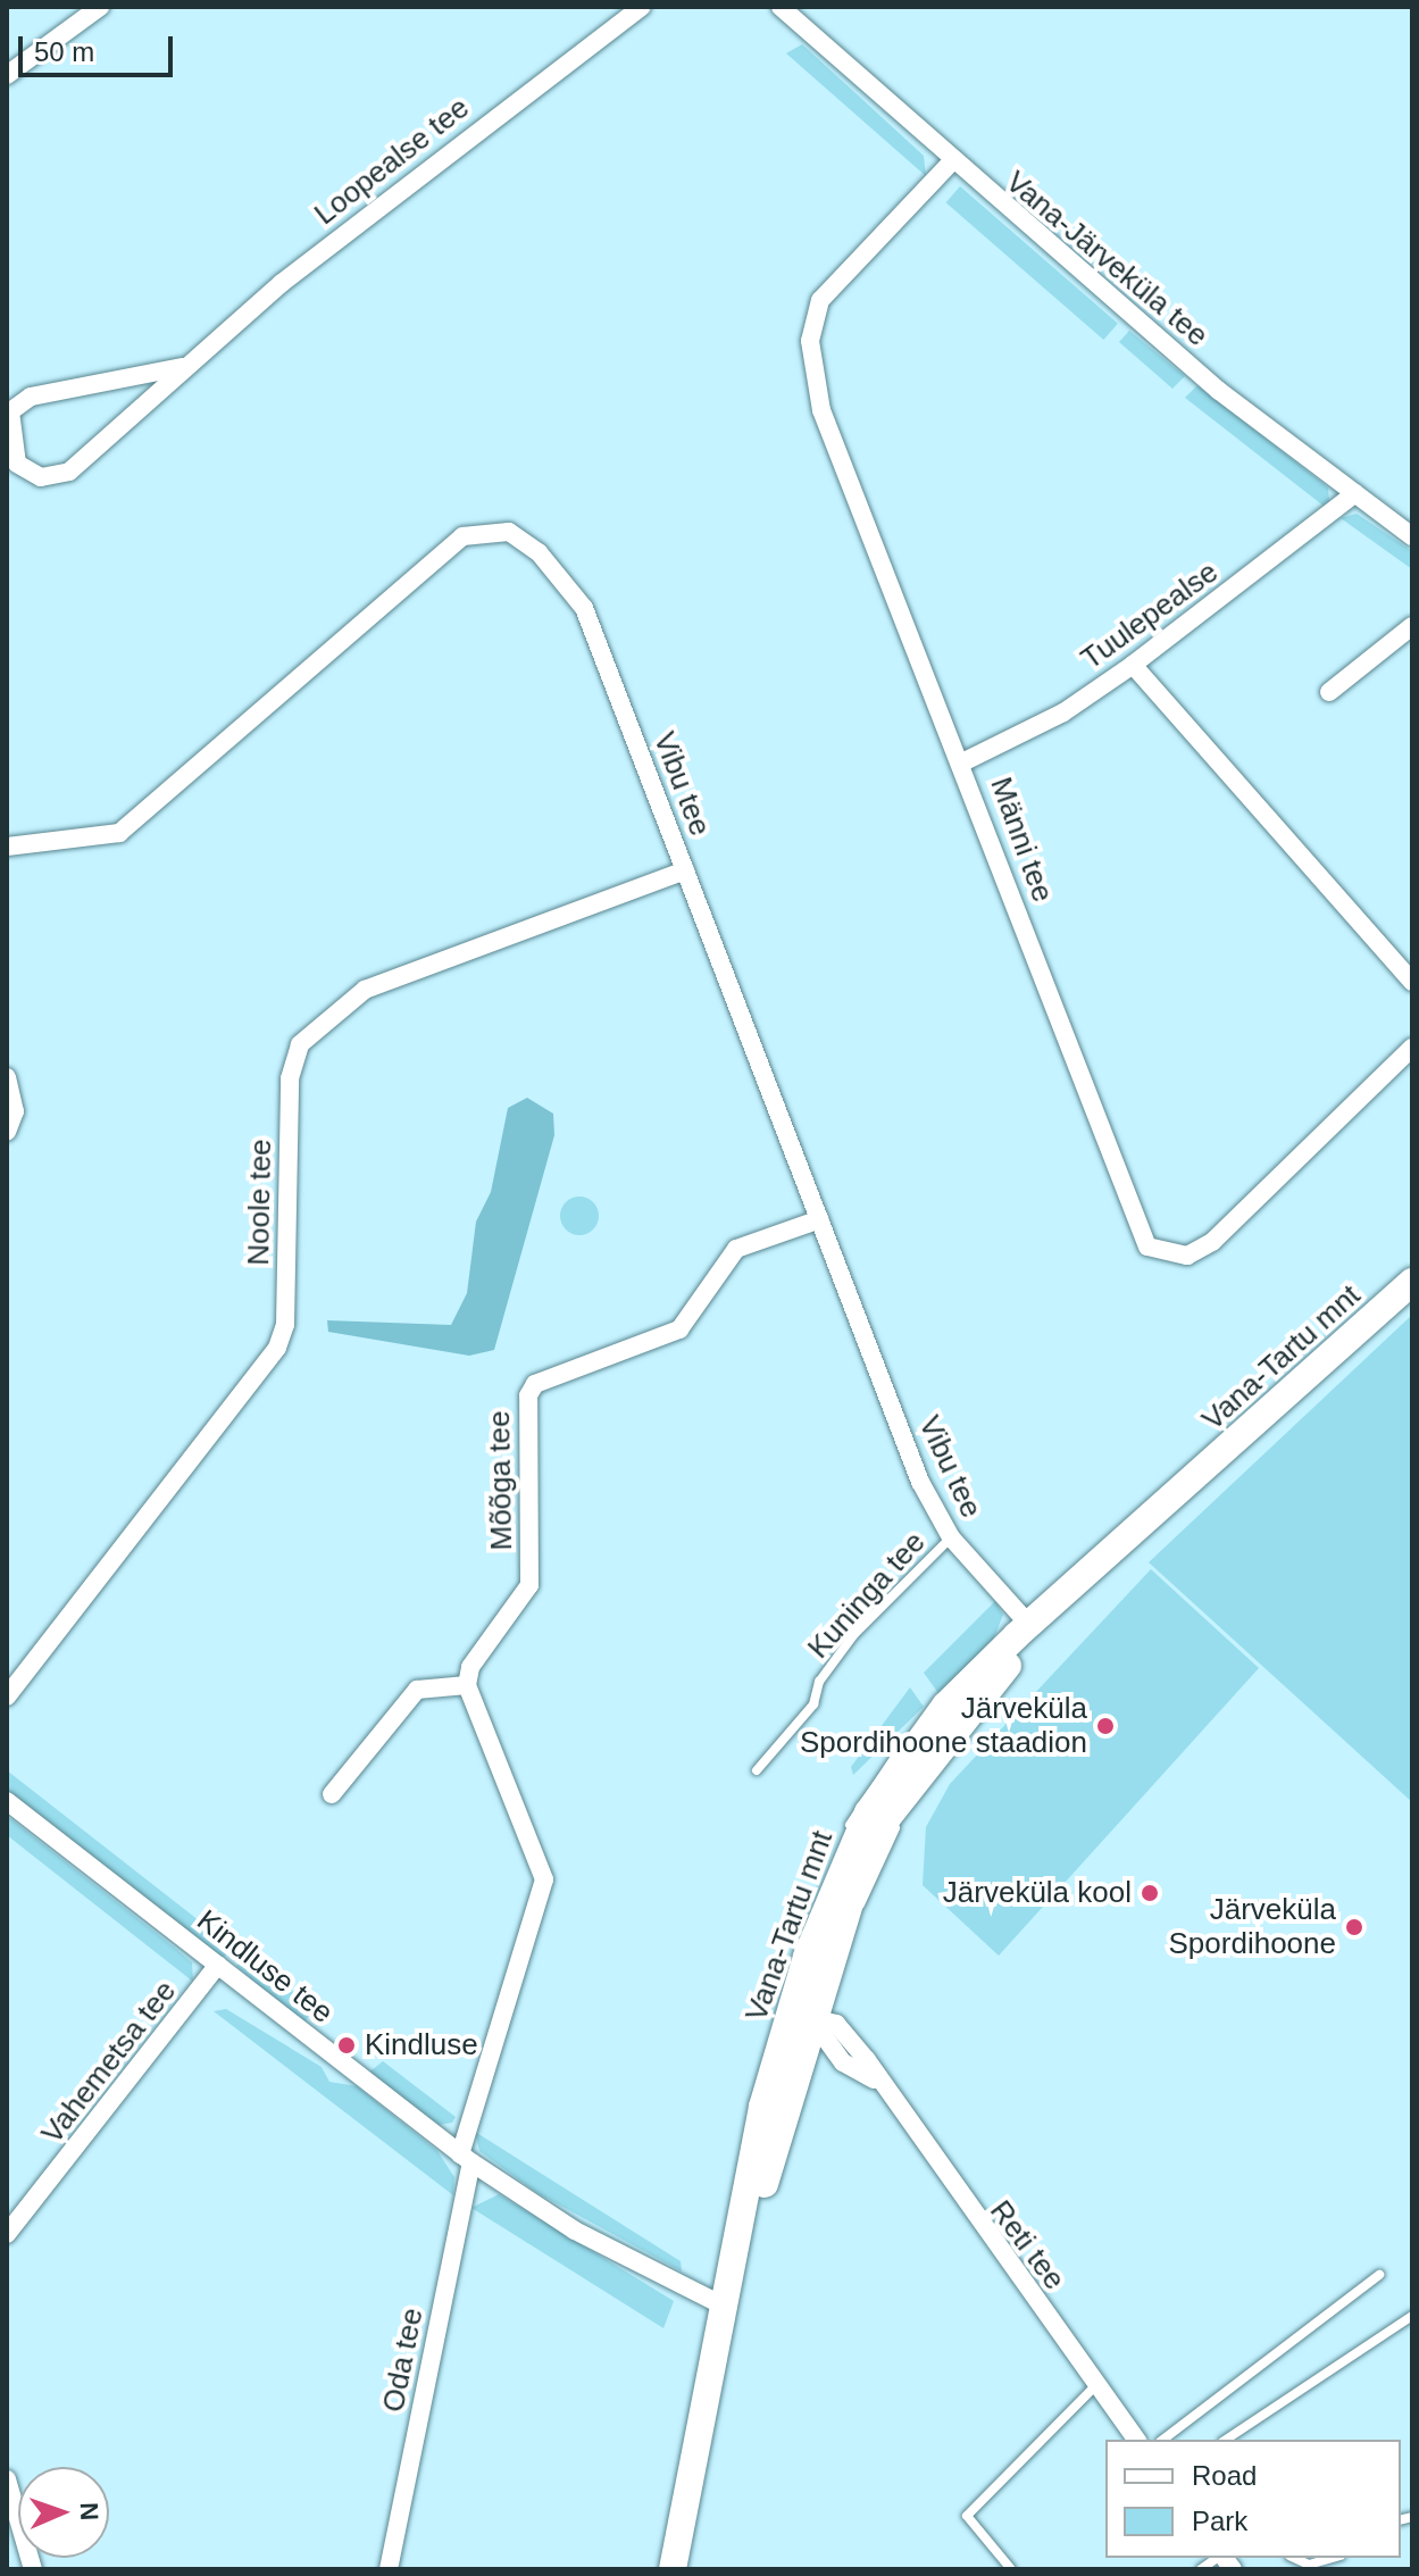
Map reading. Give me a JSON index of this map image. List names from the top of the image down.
{
  "streets": {
    "street": [
      "Loopealse tee",
      "Vana-Järveküla tee",
      "Tuulepealse",
      "Vibu tee",
      "Männi tee",
      "Noole tee",
      "Vana-Tartu mnt",
      "Mõõga tee",
      "Kindluse tee",
      "Vahemetsa tee",
      "Reti tee",
      "Oda tee"
    ],
    "lane": ["Kuninga tee"]
  },
  "crossings": [
    ["Vana-Järveküla tee", "Tuulepealse"],
    ["Vana-Järveküla tee", "Männi tee"],
    ["Tuulepealse", "Männi tee"],
    ["Vibu tee", "Noole tee"],
    ["Vibu tee", "Vana-Tartu mnt"],
    ["Vibu tee", "Mõõga tee"],
    ["Vibu tee", "Kuninga tee"],
    ["Vana-Tartu mnt", "Kindluse tee"],
    ["Vana-Tartu mnt", "Reti tee"],
    ["Kindluse tee", "Vahemetsa tee"],
    ["Kindluse tee", "Oda tee"]
  ],
  "places": [
    "Järveküla Spordihoone staadion",
    "Järveküla kool",
    "Järveküla Spordihoone",
    "Kindluse"
  ],
  "legend": ["Road", "Park"],
  "scale_bar": "50 m",
  "north": "right"
}
